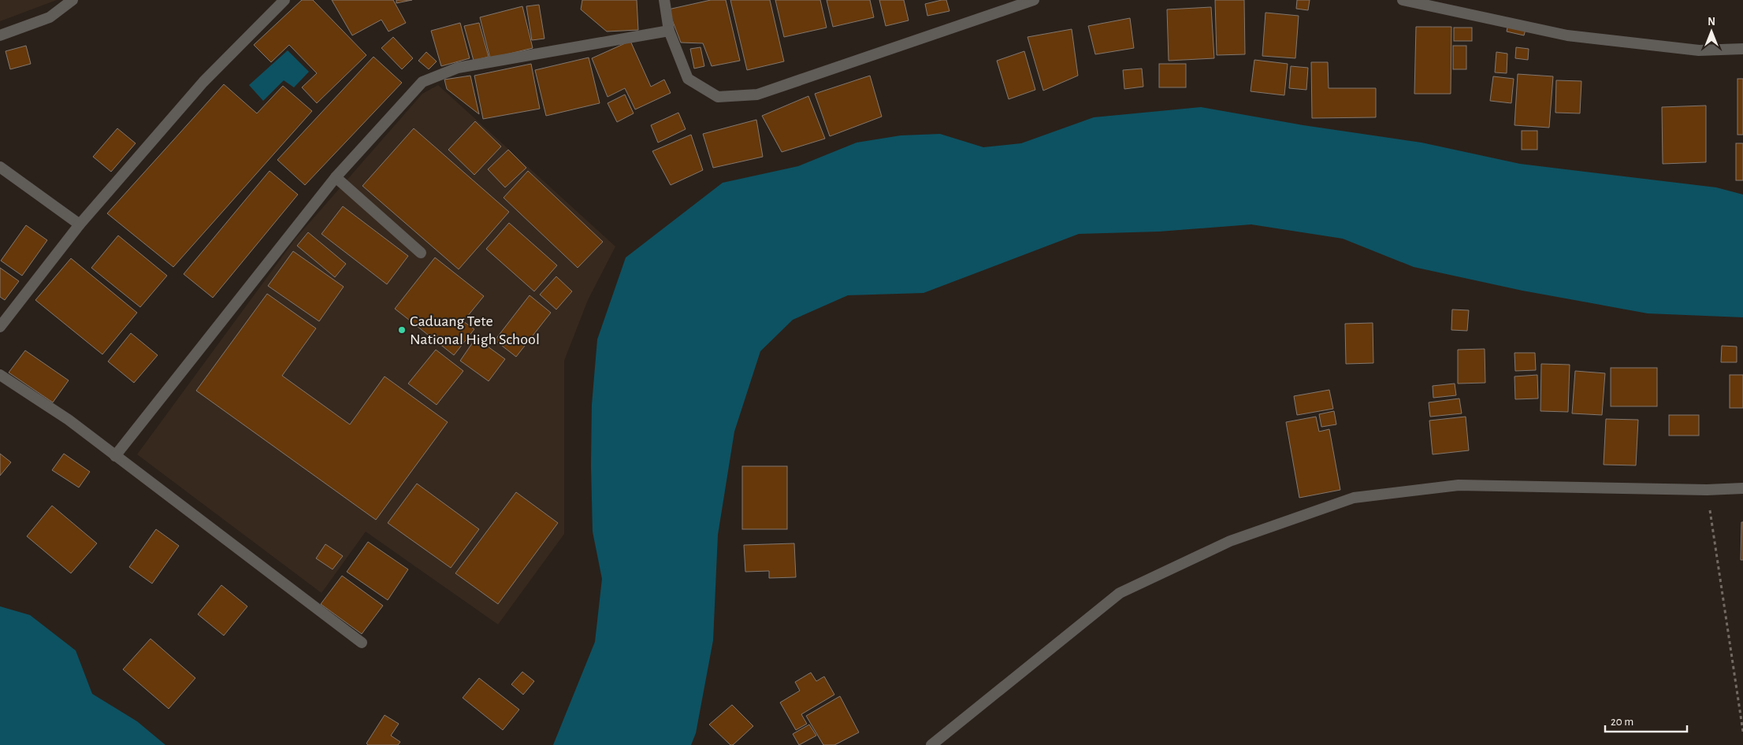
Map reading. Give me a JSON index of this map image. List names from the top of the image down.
{
  "places": ["Caduang Tete National High School"],
  "scale_bar": "20 m",
  "north": "top"
}
